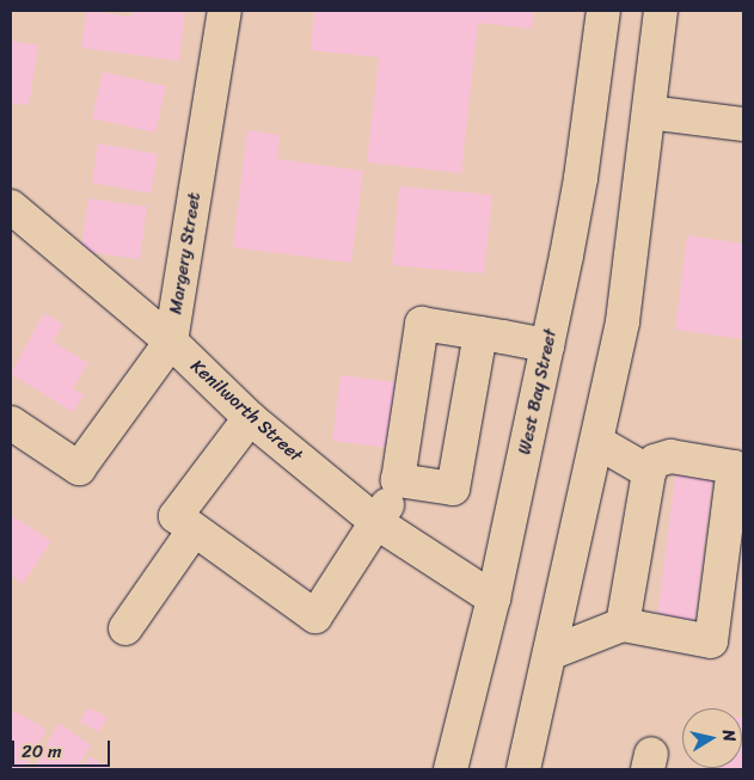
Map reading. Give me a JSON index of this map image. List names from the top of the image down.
{
  "streets": {
    "main road": ["Margery Street", "West Bay Street", "Kenilworth Street"]
  },
  "crossings": [
    ["Margery Street", "Kenilworth Street"],
    ["West Bay Street", "Kenilworth Street"]
  ],
  "scale_bar": "20 m",
  "north": "right"
}
